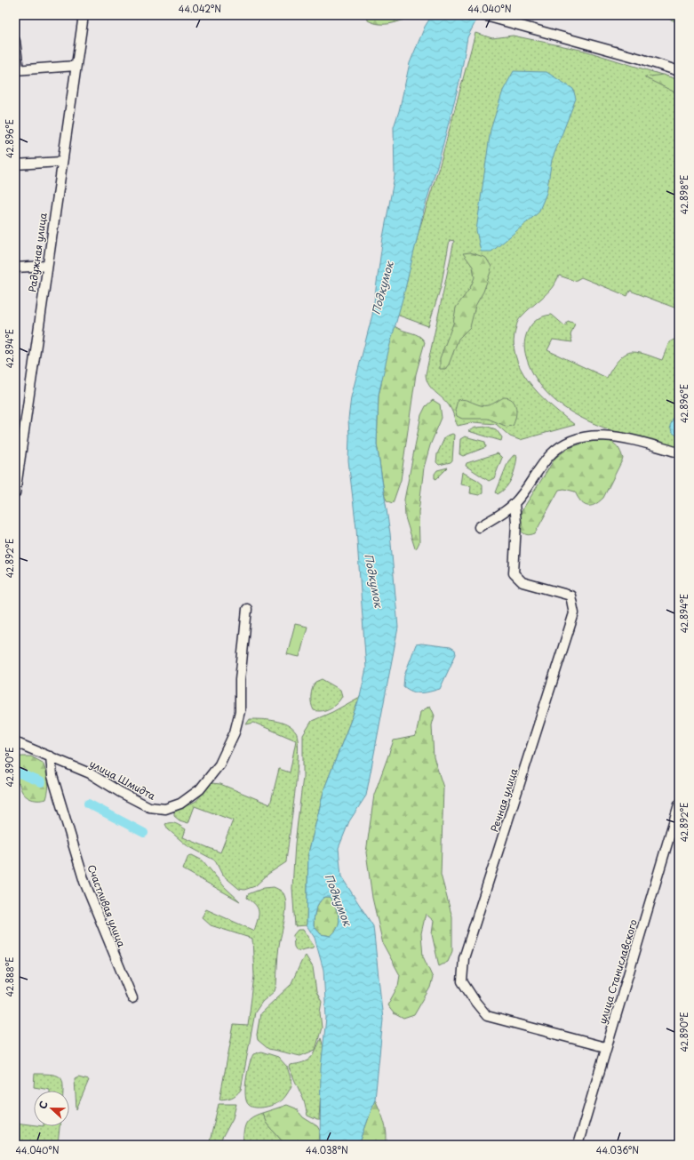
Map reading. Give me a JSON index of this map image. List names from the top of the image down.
{
  "streets": {
    "street": [
      "Радужная улица",
      "улица Шмидта",
      "Речная улица",
      "Счастливая улица",
      "улица Станиславского"
    ]
  },
  "crossings": [
    ["улица Шмидта", "Счастливая улица"],
    ["Речная улица", "улица Станиславского"]
  ],
  "water": ["Подкумок"],
  "north": "left",
  "coordinates": [
    "44.042°N",
    "44.040°N",
    "42.896°E",
    "42.898°E",
    "42.894°E",
    "42.892°E",
    "42.890°E",
    "42.888°E",
    "44.038°N",
    "44.036°N"
  ]
}
